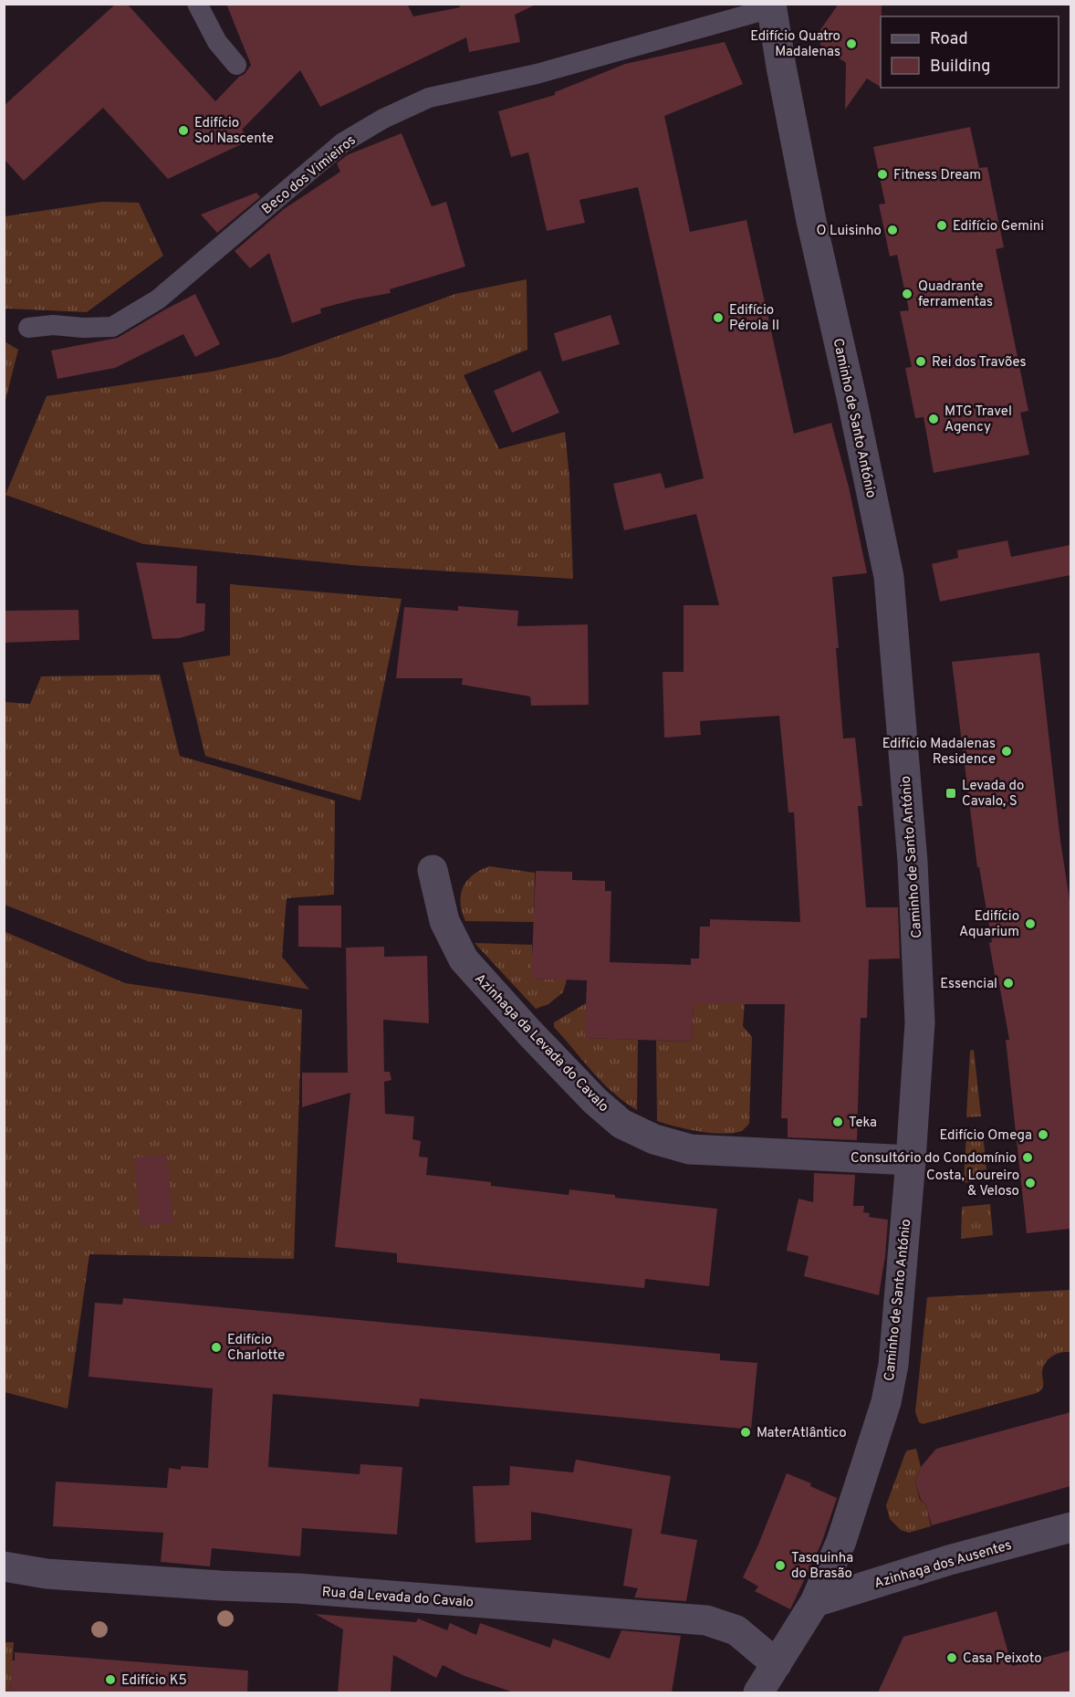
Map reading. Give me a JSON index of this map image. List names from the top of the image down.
{
  "streets": {
    "street": [
      "Caminho de Santo António",
      "Azinhaga da Levada do Cavalo",
      "Azinhaga dos Ausentes",
      "Rua da Levada do Cavalo"
    ],
    "lane": ["Beco dos Vimieiros"]
  },
  "crossings": [
    ["Beco dos Vimieiros", "Caminho de Santo António"],
    ["Caminho de Santo António", "Azinhaga da Levada do Cavalo"],
    ["Caminho de Santo António", "Azinhaga dos Ausentes"],
    ["Caminho de Santo António", "Rua da Levada do Cavalo"]
  ],
  "places": {
    "other": [
      "Edifício Quatro Madalenas",
      "Edifício Sol Nascente",
      "Fitness Dream",
      "Edifício Gemini",
      "O Luisinho",
      "Quadrante ferramentas",
      "Edifício Pérola II",
      "Rei dos Travões",
      "MTG Travel Agency",
      "Edifício Madalenas Residence",
      "Edifício Aquarium",
      "Essencial",
      "Teka",
      "Edifício Omega",
      "Consultório do Condomínio",
      "Costa, Loureiro & Veloso",
      "Edifício Charlotte",
      "MaterAtlântico",
      "Tasquinha do Brasão",
      "Casa Peixoto",
      "Edifício K5"
    ],
    "transit": ["Levada do Cavalo, S"]
  },
  "legend": ["Road", "Building"]
}
